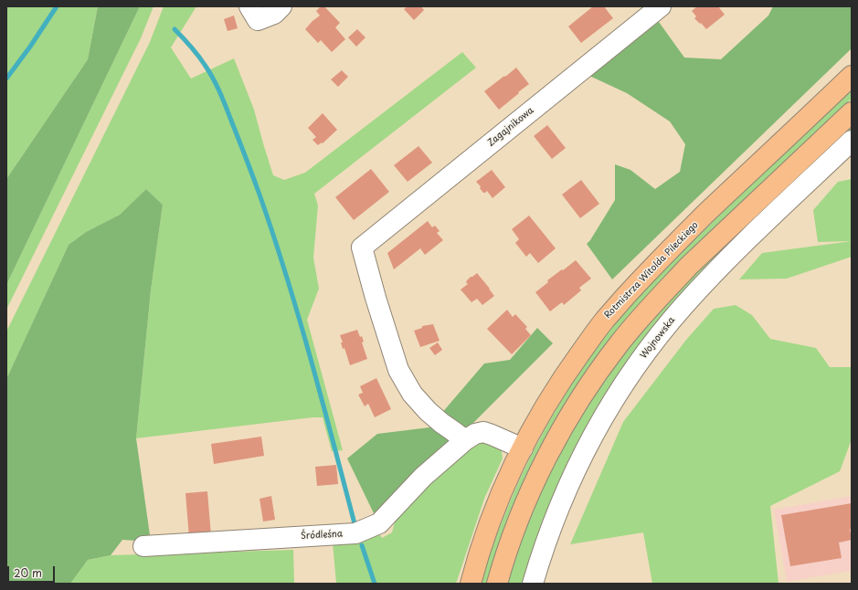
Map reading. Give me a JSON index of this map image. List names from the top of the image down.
{
  "streets": {
    "main road": ["Rotmistrza Witolda Pileckiego"],
    "street": ["Zagajnikowa", "Wojnowska", "Śródleśna"]
  },
  "crossings": [
    ["Zagajnikowa", "Śródleśna"],
    ["Rotmistrza Witolda Pileckiego", "Śródleśna"]
  ],
  "scale_bar": "20 m"
}
